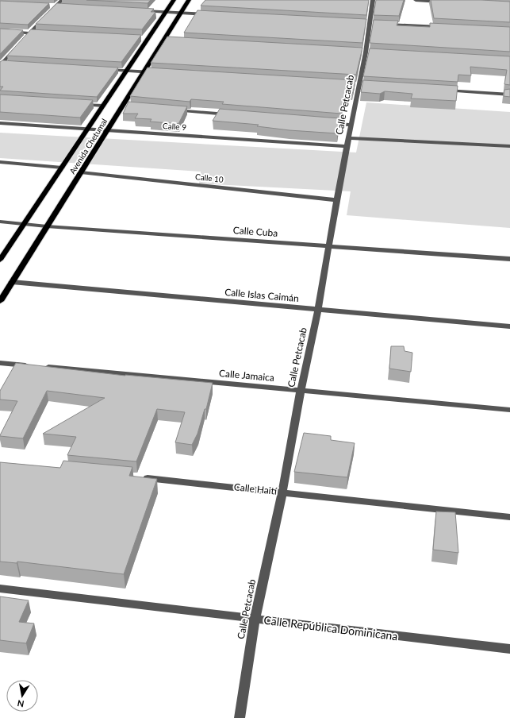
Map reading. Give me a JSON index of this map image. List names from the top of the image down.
{
  "streets": {
    "main road": ["Avenida Chetumal"],
    "street": [
      "Calle Petcacab",
      "Calle 9",
      "Calle 10",
      "Calle Cuba",
      "Calle Islas Caimán",
      "Calle Jamaica",
      "Calle Haití",
      "Calle República Dominicana"
    ]
  },
  "crossings": [
    ["Calle Petcacab", "Calle 9"],
    ["Calle Petcacab", "Calle 10"],
    ["Calle Petcacab", "Calle Cuba"],
    ["Calle Petcacab", "Calle Islas Caimán"],
    ["Calle Petcacab", "Calle Jamaica"],
    ["Calle Petcacab", "Calle Haití"],
    ["Calle Petcacab", "Calle República Dominicana"],
    ["Calle 9", "Avenida Chetumal"],
    ["Avenida Chetumal", "Calle 10"],
    ["Avenida Chetumal", "Calle Cuba"],
    ["Avenida Chetumal", "Calle Islas Caimán"]
  ],
  "north": "bottom"
}
